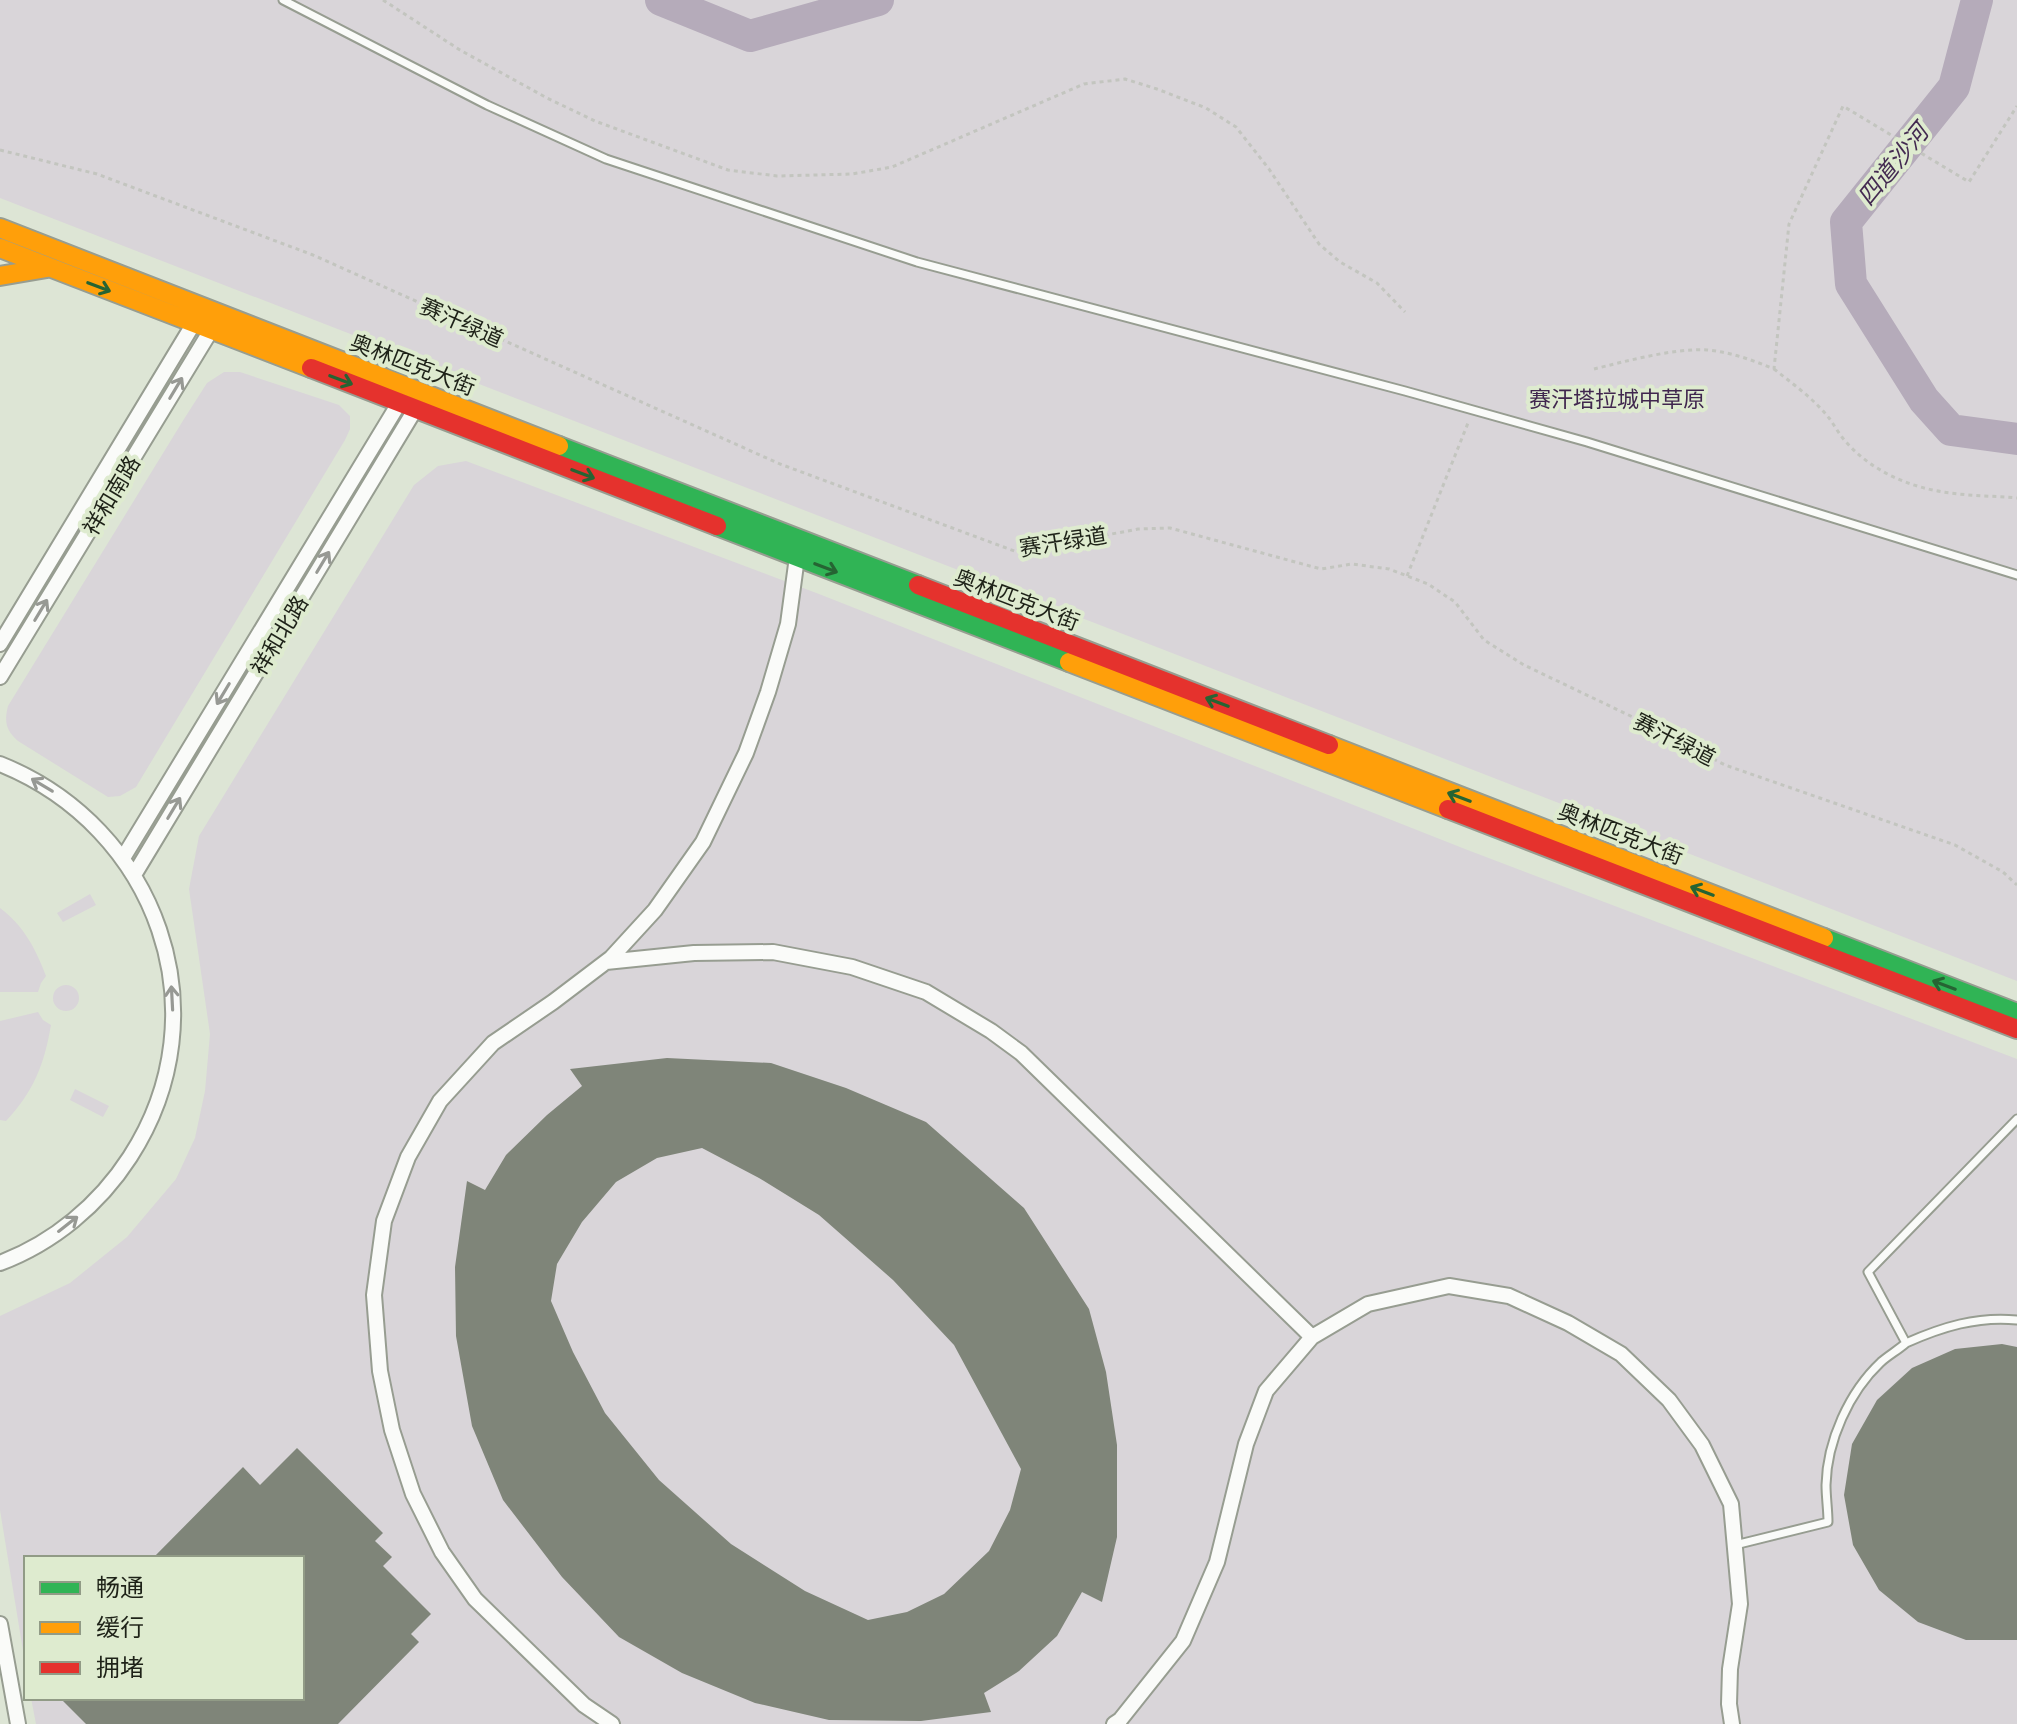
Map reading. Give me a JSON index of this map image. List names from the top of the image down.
{
  "streets": {
    "main road": ["奥林匹克大街"],
    "street": ["祥和南路", "祥和北路"],
    "path": ["赛汗绿道"]
  },
  "crossings": [
    ["奥林匹克大街", "祥和南路"],
    ["奥林匹克大街", "祥和北路"]
  ],
  "water": ["四道沙河"],
  "parks": ["赛汗塔拉城中草原"],
  "legend": ["畅通", "缓行", "拥堵"]
}
